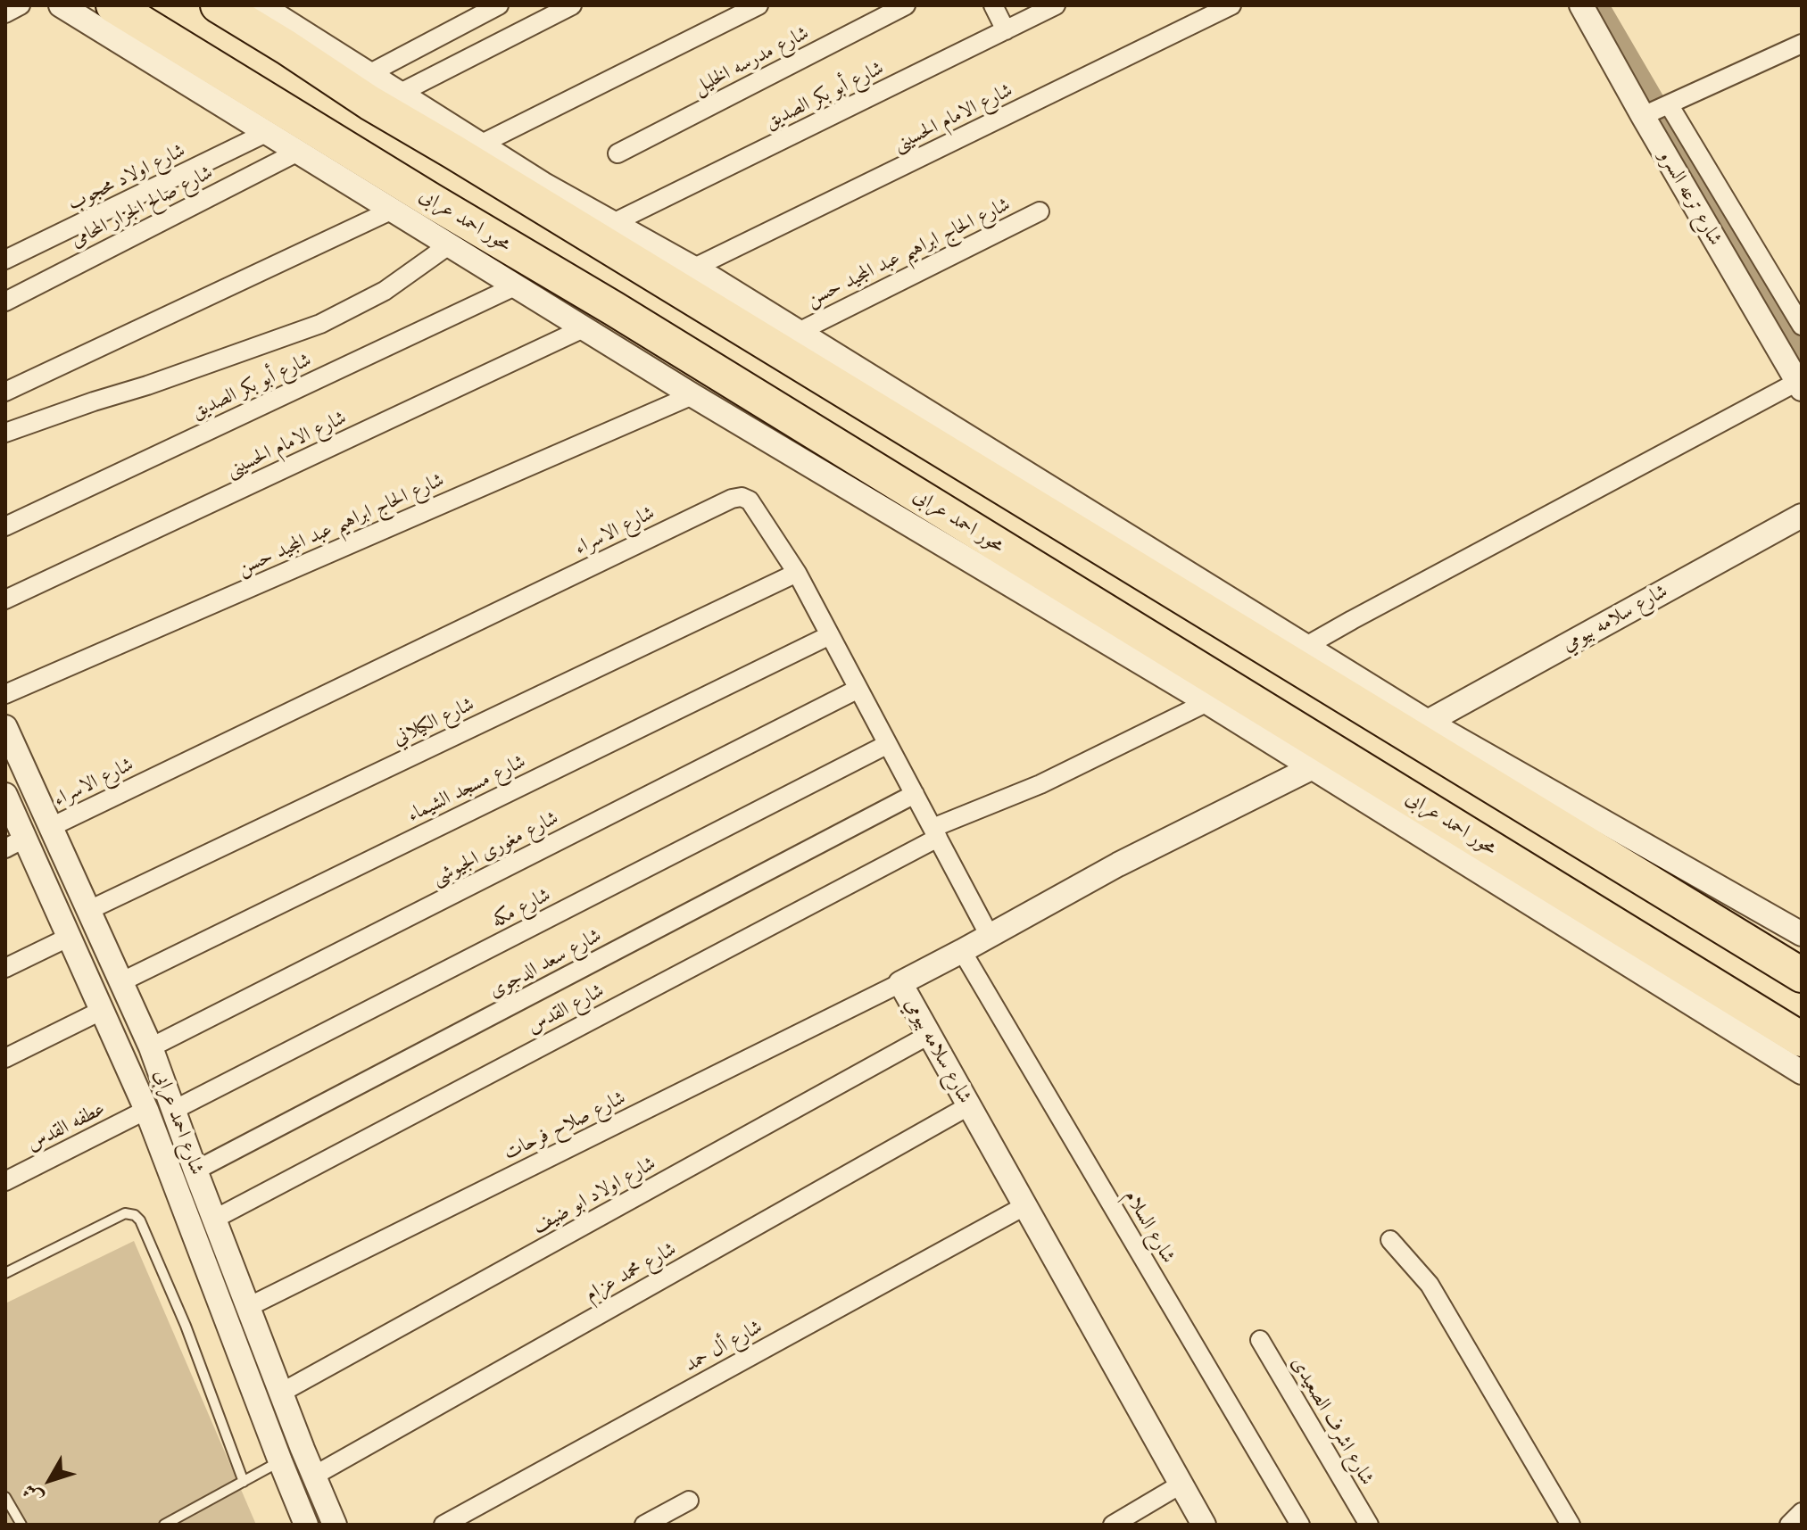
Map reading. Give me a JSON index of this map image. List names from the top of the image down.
{
  "streets": {
    "highway": ["محور احمد عرابى"],
    "street": [
      "شارع مدرسه الخليل",
      "شارع أبو بكر الصديق",
      "شارع الامام الحسينى",
      "شارع اولاد محجوب",
      "شارع ترعه السرو",
      "شارع صالح الجزار المحامى",
      "شارع الحاج ابراهيم عبد المجيد حسن",
      "شارع الاسراء",
      "شارع سلامه بيومي",
      "شارع الكيلاني",
      "شارع مسجد الشيماء",
      "شارع مغورى الجيوشى",
      "شارع مكه",
      "شارع سعد الدجوى",
      "شارع القدس",
      "شارع احمد عرابى",
      "شارع صلاح فرحات",
      "عطفه القدس",
      "شارع اولاد ابو ضيف",
      "شارع السلام",
      "شارع محمد عزام",
      "شارع أل حمد",
      "شارع اشرف الصعيدى"
    ]
  },
  "crossings": [
    ["شارع الاسراء", "شارع سلامه بيومي"],
    ["شارع الاسراء", "شارع الكيلاني"],
    ["شارع الاسراء", "شارع مسجد الشيماء"],
    ["شارع الاسراء", "شارع مغورى الجيوشى"],
    ["شارع الاسراء", "شارع مكه"],
    ["شارع الاسراء", "شارع سعد الدجوى"],
    ["شارع الاسراء", "شارع القدس"],
    ["شارع الاسراء", "شارع احمد عرابى"],
    ["شارع سلامه بيومي", "شارع صلاح فرحات"],
    ["شارع سلامه بيومي", "شارع اولاد ابو ضيف"],
    ["شارع سلامه بيومي", "شارع السلام"],
    ["شارع سلامه بيومي", "شارع محمد عزام"],
    ["شارع سلامه بيومي", "شارع أل حمد"],
    ["شارع الكيلاني", "شارع احمد عرابى"],
    ["شارع مسجد الشيماء", "شارع احمد عرابى"],
    ["شارع مغورى الجيوشى", "شارع احمد عرابى"],
    ["شارع مكه", "شارع احمد عرابى"],
    ["شارع سعد الدجوى", "شارع احمد عرابى"],
    ["شارع القدس", "شارع احمد عرابى"],
    ["شارع احمد عرابى", "شارع صلاح فرحات"],
    ["شارع احمد عرابى", "عطفه القدس"],
    ["شارع احمد عرابى", "شارع اولاد ابو ضيف"],
    ["شارع احمد عرابى", "شارع محمد عزام"]
  ],
  "north": "bottom left"
}
